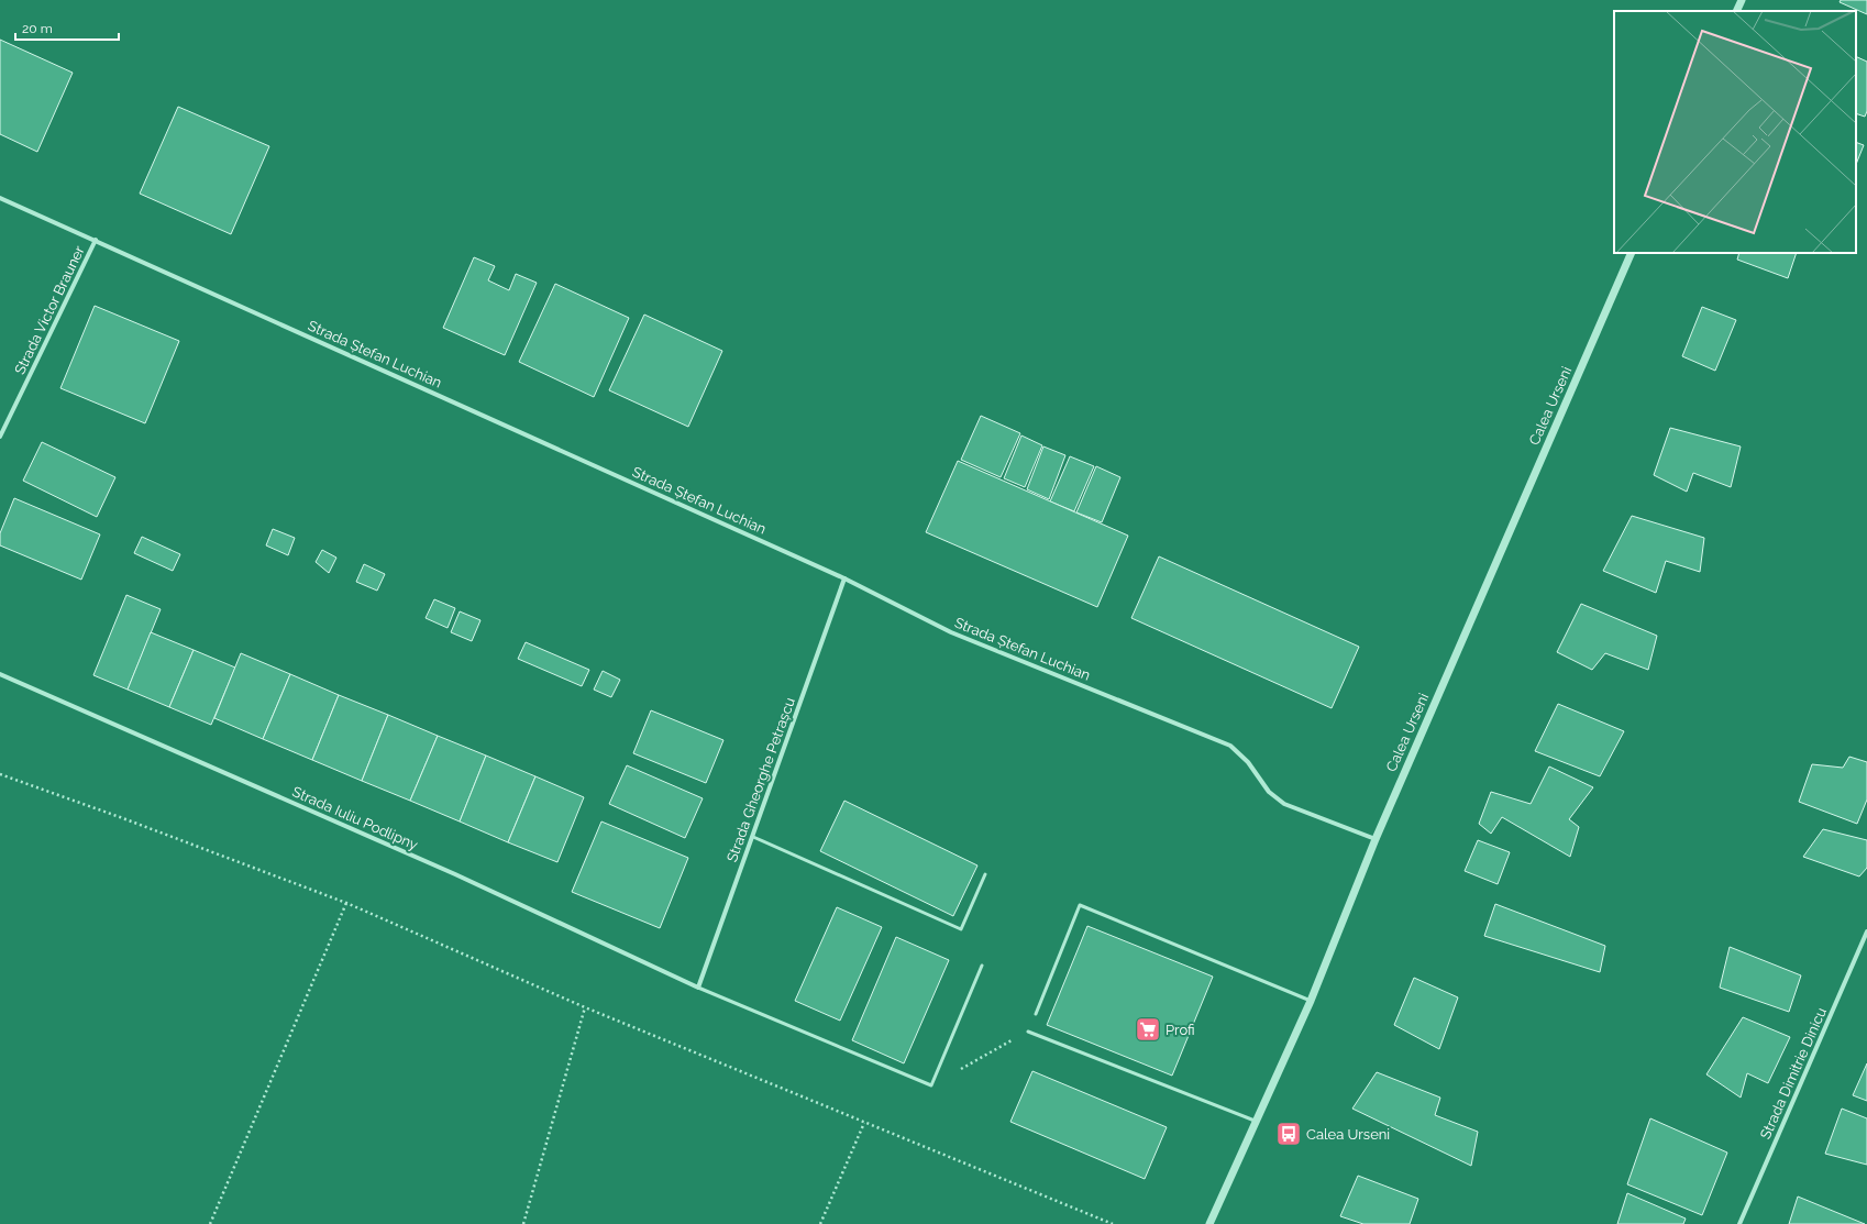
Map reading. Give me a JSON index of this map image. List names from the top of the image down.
{
  "streets": {
    "street": [
      "Strada Victor Brauner",
      "Strada Ștefan Luchian",
      "Calea Urseni",
      "Strada Gheorghe Petrașcu",
      "Strada Iuliu Podlipny",
      "Strada Dimitrie Dinicu"
    ]
  },
  "crossings": [
    ["Strada Victor Brauner", "Strada Ștefan Luchian"],
    ["Strada Ștefan Luchian", "Calea Urseni"],
    ["Strada Ștefan Luchian", "Strada Gheorghe Petrașcu"],
    ["Strada Gheorghe Petrașcu", "Strada Iuliu Podlipny"]
  ],
  "places": {
    "supermarket": ["Profi"],
    "bus stop": ["Calea Urseni"]
  },
  "scale_bar": "20 m"
}
